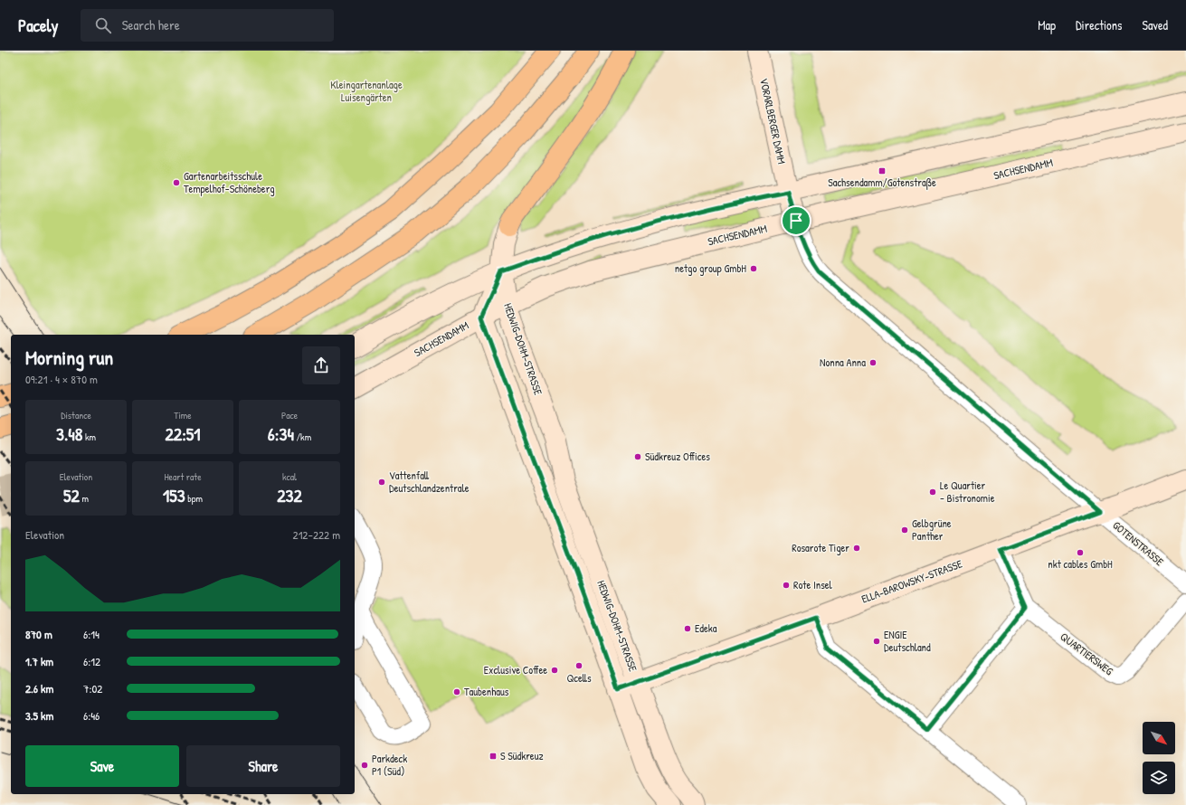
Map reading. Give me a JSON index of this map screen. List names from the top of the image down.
{
  "streets": {
    "main road": [
      "VORARLBERGER DAMM",
      "SACHSENDAMM",
      "HEDWIG-DOHM-STRASSE",
      "ELLA-BAROWSKY-STRASSE"
    ],
    "street": ["GOTENSTRASSE", "QUARTIERSWEG"]
  },
  "crossings": [
    ["VORARLBERGER DAMM", "SACHSENDAMM"],
    ["VORARLBERGER DAMM", "GOTENSTRASSE"],
    ["SACHSENDAMM", "HEDWIG-DOHM-STRASSE"],
    ["SACHSENDAMM", "GOTENSTRASSE"],
    ["HEDWIG-DOHM-STRASSE", "ELLA-BAROWSKY-STRASSE"],
    ["GOTENSTRASSE", "ELLA-BAROWSKY-STRASSE"],
    ["ELLA-BAROWSKY-STRASSE", "QUARTIERSWEG"]
  ],
  "parks": ["Kleingartenanlage Luisengärten"],
  "places": {
    "transit": ["Sachsendamm/Gotenstraße", "S Südkreuz"],
    "other": [
      "Gartenarbeitsschule Tempelhof-Schöneberg",
      "netgo group GmbH",
      "Nonna Anna",
      "Südkreuz Offices",
      "Vattenfall Deutschlandzentrale",
      "Le Quartier - Bistronomie",
      "Gelbgrüne Panther",
      "Rosarote Tiger",
      "nkt cables GmbH",
      "Rote Insel",
      "Edeka",
      "ENGIE Deutschland",
      "Qcells",
      "Exclusive Coffee",
      "Taubenhaus",
      "Parkdeck P1 (Süd)"
    ]
  },
  "north": "bottom right",
  "page": {
    "header": "Pacely",
    "search": "Search here",
    "nav": ["Map", "Directions", "Saved"],
    "heading": ["Morning run", "09:21 · 4 × 870 m"],
    "stats": [
      ["Distance", "3.48 km"],
      ["Time", "22:51"],
      ["Pace", "6:34 /km"],
      ["Elevation", "52 m"],
      ["Heart rate", "153 bpm"],
      ["kcal", "232"]
    ],
    "chart": ["Elevation", "212–222 m"],
    "list": [
      {
        "name": "870 m",
        "note": "6:14"
      },
      {
        "name": "1.7 km",
        "note": "6:12"
      },
      {
        "name": "2.6 km",
        "note": "7:02"
      },
      {
        "name": "3.5 km",
        "note": "6:46"
      }
    ],
    "buttons": ["Save", "Share"]
  }
}
